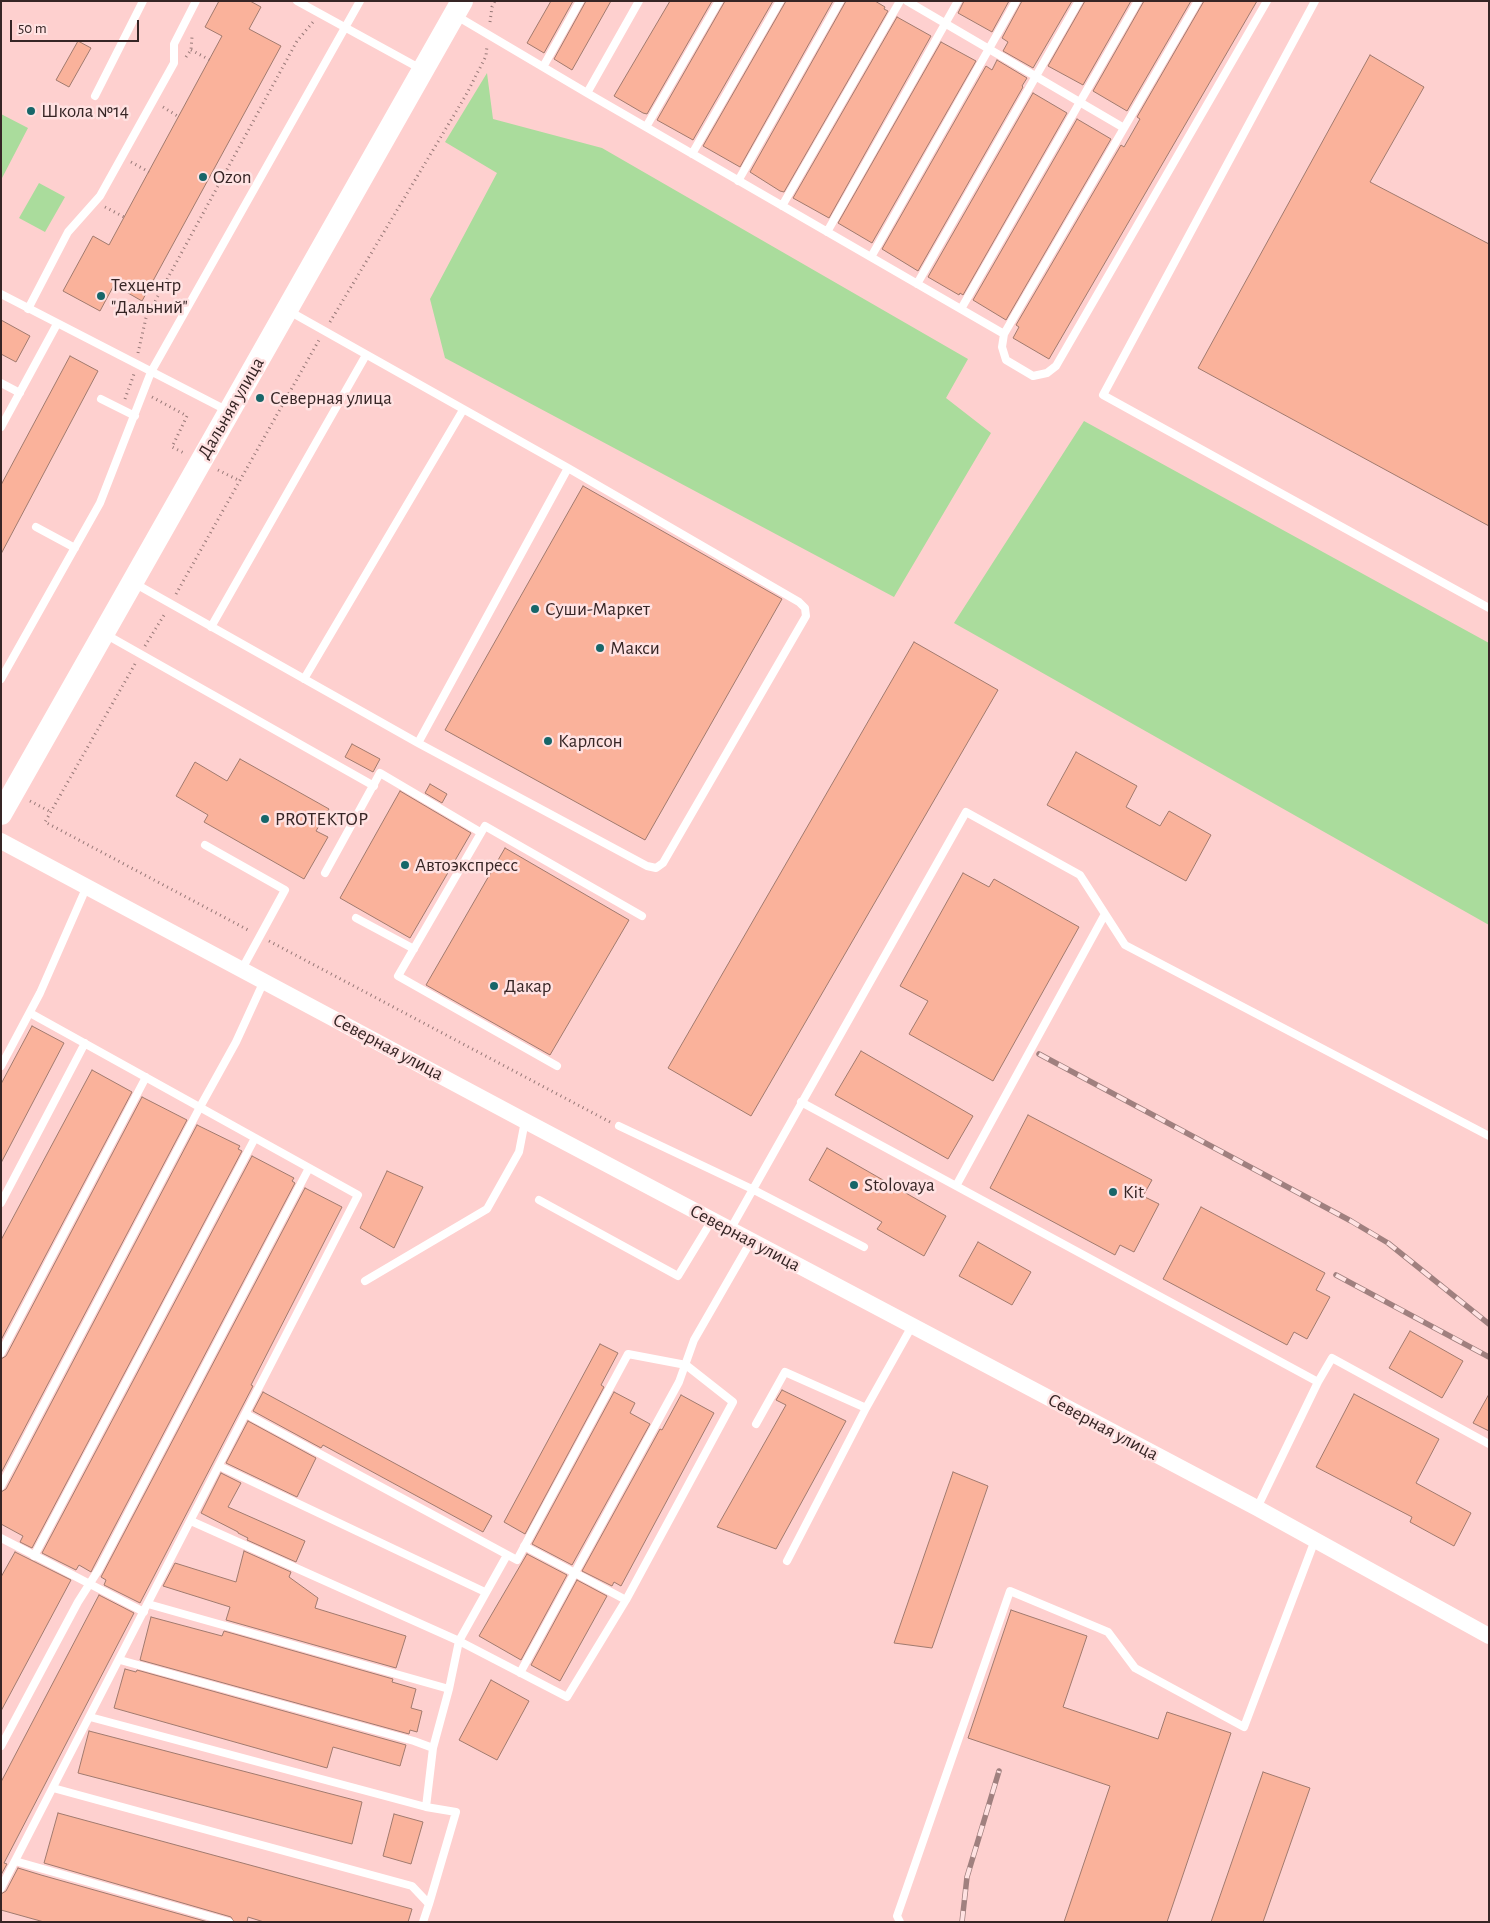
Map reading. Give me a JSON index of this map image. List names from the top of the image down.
{
  "streets": {
    "street": ["Дальняя улица", "Северная улица"]
  },
  "places": [
    "Школа №14",
    "Ozon",
    "Техцентр \"Дальний\"",
    "Северная улица",
    "Суши-Маркет",
    "Макси",
    "Карлсон",
    "PROТЕКТОР",
    "Автоэкспресс",
    "Дакар",
    "Stolovaya",
    "Kit"
  ],
  "scale_bar": "50 m"
}
